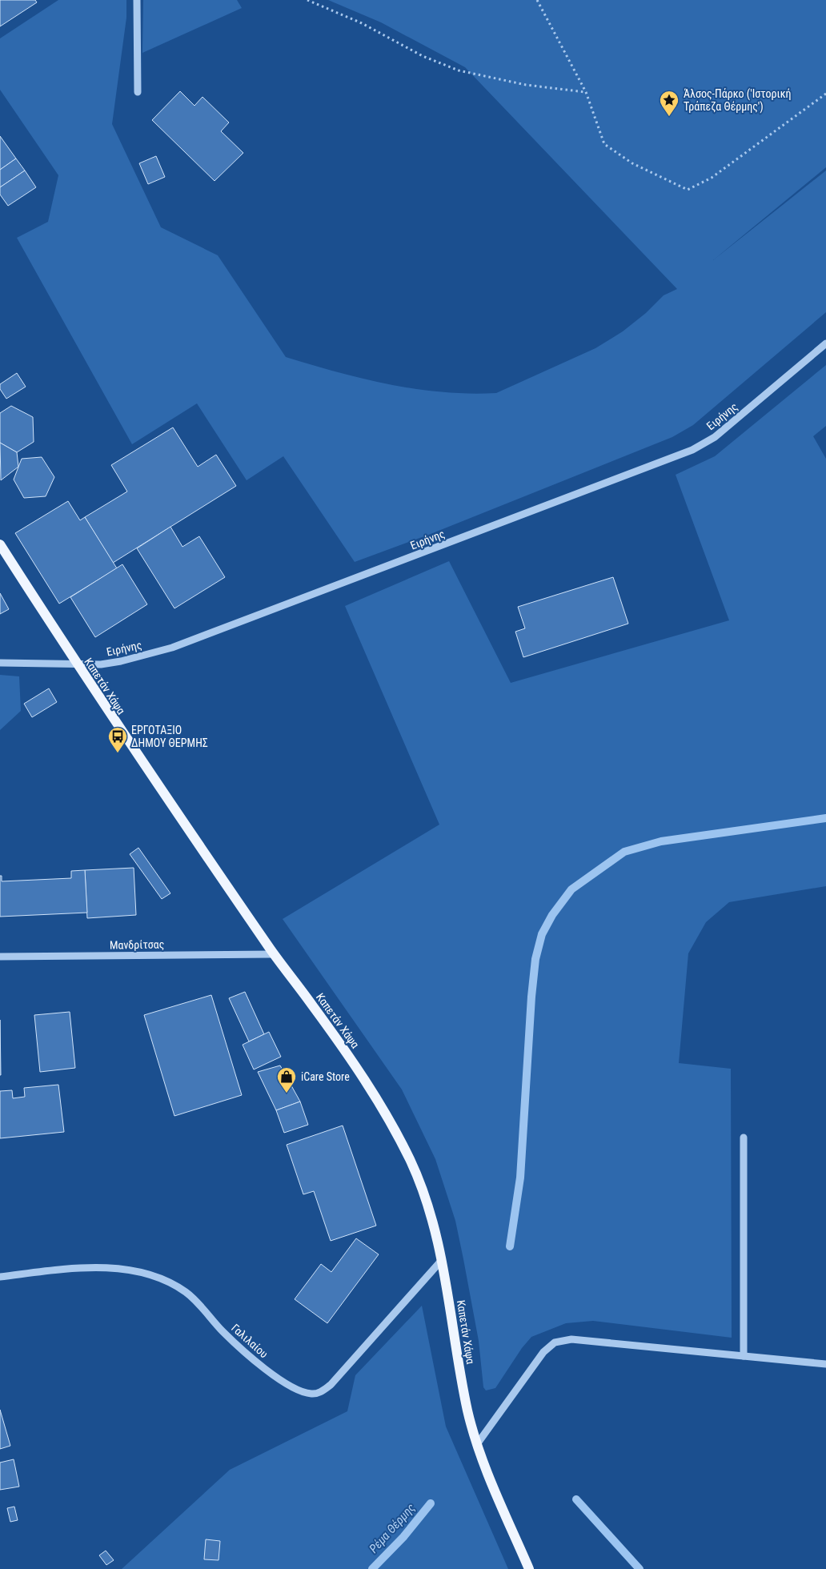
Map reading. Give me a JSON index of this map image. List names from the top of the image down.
{
  "streets": {
    "main road": ["Καπετάν Χάψα"],
    "street": ["Ειρήνης", "Μανδρίτσας", "Γαλιλαίου"]
  },
  "crossings": [
    ["Ειρήνης", "Καπετάν Χάψα"],
    ["Καπετάν Χάψα", "Μανδρίτσας"],
    ["Καπετάν Χάψα", "Γαλιλαίου"]
  ],
  "water": ["Ρέμα Θέρμης"],
  "places": {
    "place": ["Άλσος-Πάρκο ('Ιστορική Τράπεζα Θέρμης')"],
    "bus stop": ["ΕΡΓΟΤΑΞΙΟ ΔΗΜΟΥ ΘΕΡΜΗΣ"],
    "shop": ["iCare Store"]
  }
}
